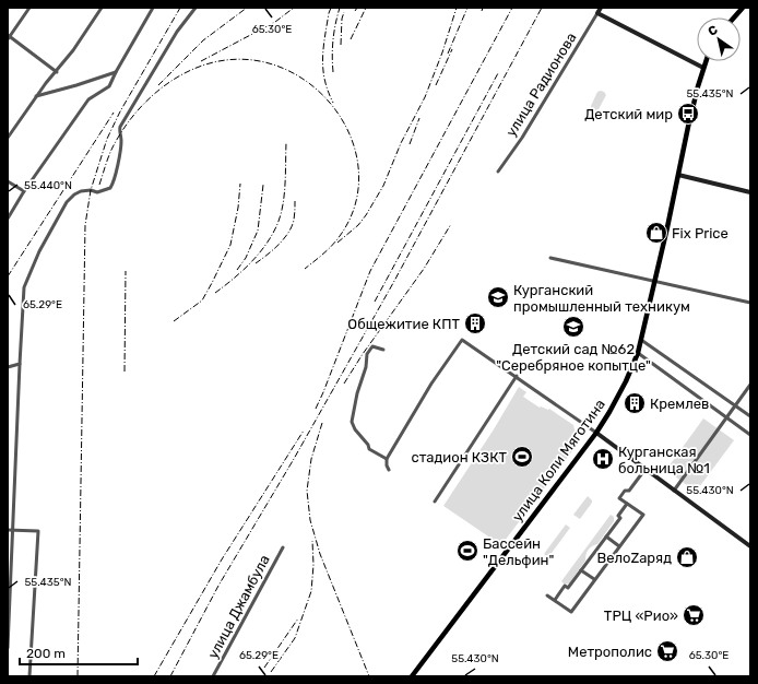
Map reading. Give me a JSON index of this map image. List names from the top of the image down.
{
  "streets": {
    "main road": ["улица Коли Мяготина"],
    "street": ["улица Радионова", "улица Джамбула"]
  },
  "places": {
    "bus stop": ["Детский мир"],
    "shop": ["Fix Price", "ВелоZаряд"],
    "school or university": ["Курганский промышленный техникум", "Детский сад №62 \"Серебряное копытце\""],
    "building": ["Общежитие КПТ", "Кремлев"],
    "sports": ["стадион КЗКТ", "Бассейн \"Дельфин\""],
    "hospital": ["Курганская больница №1"],
    "supermarket": ["ТРЦ «Рио»", "Метрополис"]
  },
  "scale_bar": "200 m",
  "north": "top left",
  "coordinates": [
    "65.30°E",
    "55.435°N",
    "55.440°N",
    "65.29°E",
    "55.430°N"
  ]
}
